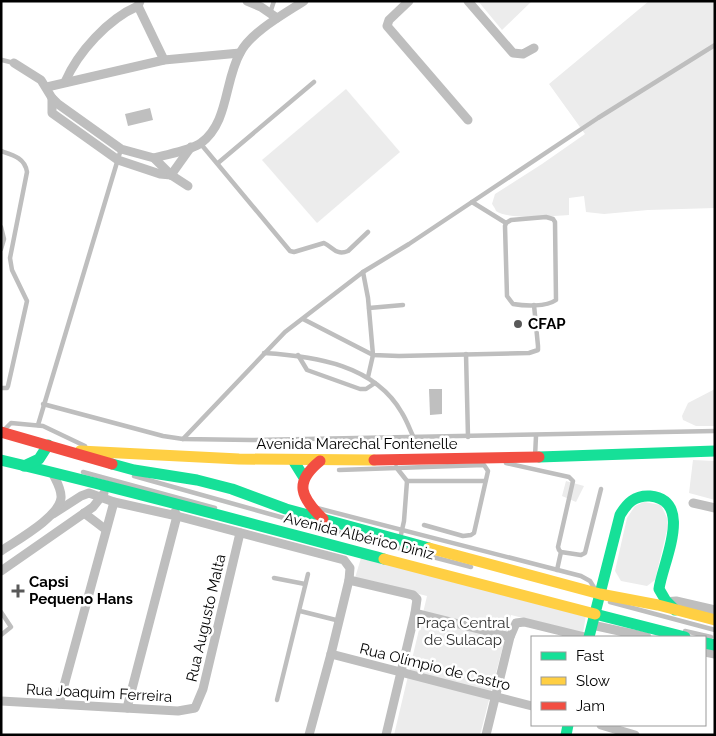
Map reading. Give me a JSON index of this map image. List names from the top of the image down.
{
  "streets": {
    "main road": ["Avenida Marechal Fontenelle", "Avenida Albérico Diniz"],
    "street": ["Rua Augusto Malta", "Rua Olímpio de Castro", "Rua Joaquim Ferreira"]
  },
  "crossings": [
    ["Avenida Marechal Fontenelle", "Avenida Albérico Diniz"],
    ["Rua Augusto Malta", "Rua Joaquim Ferreira"]
  ],
  "parks": ["Praça Central de Sulacap"],
  "places": {
    "other": ["CFAP"],
    "health": ["Capsi Pequeno Hans"]
  },
  "legend": ["Fast", "Slow", "Jam"]
}
